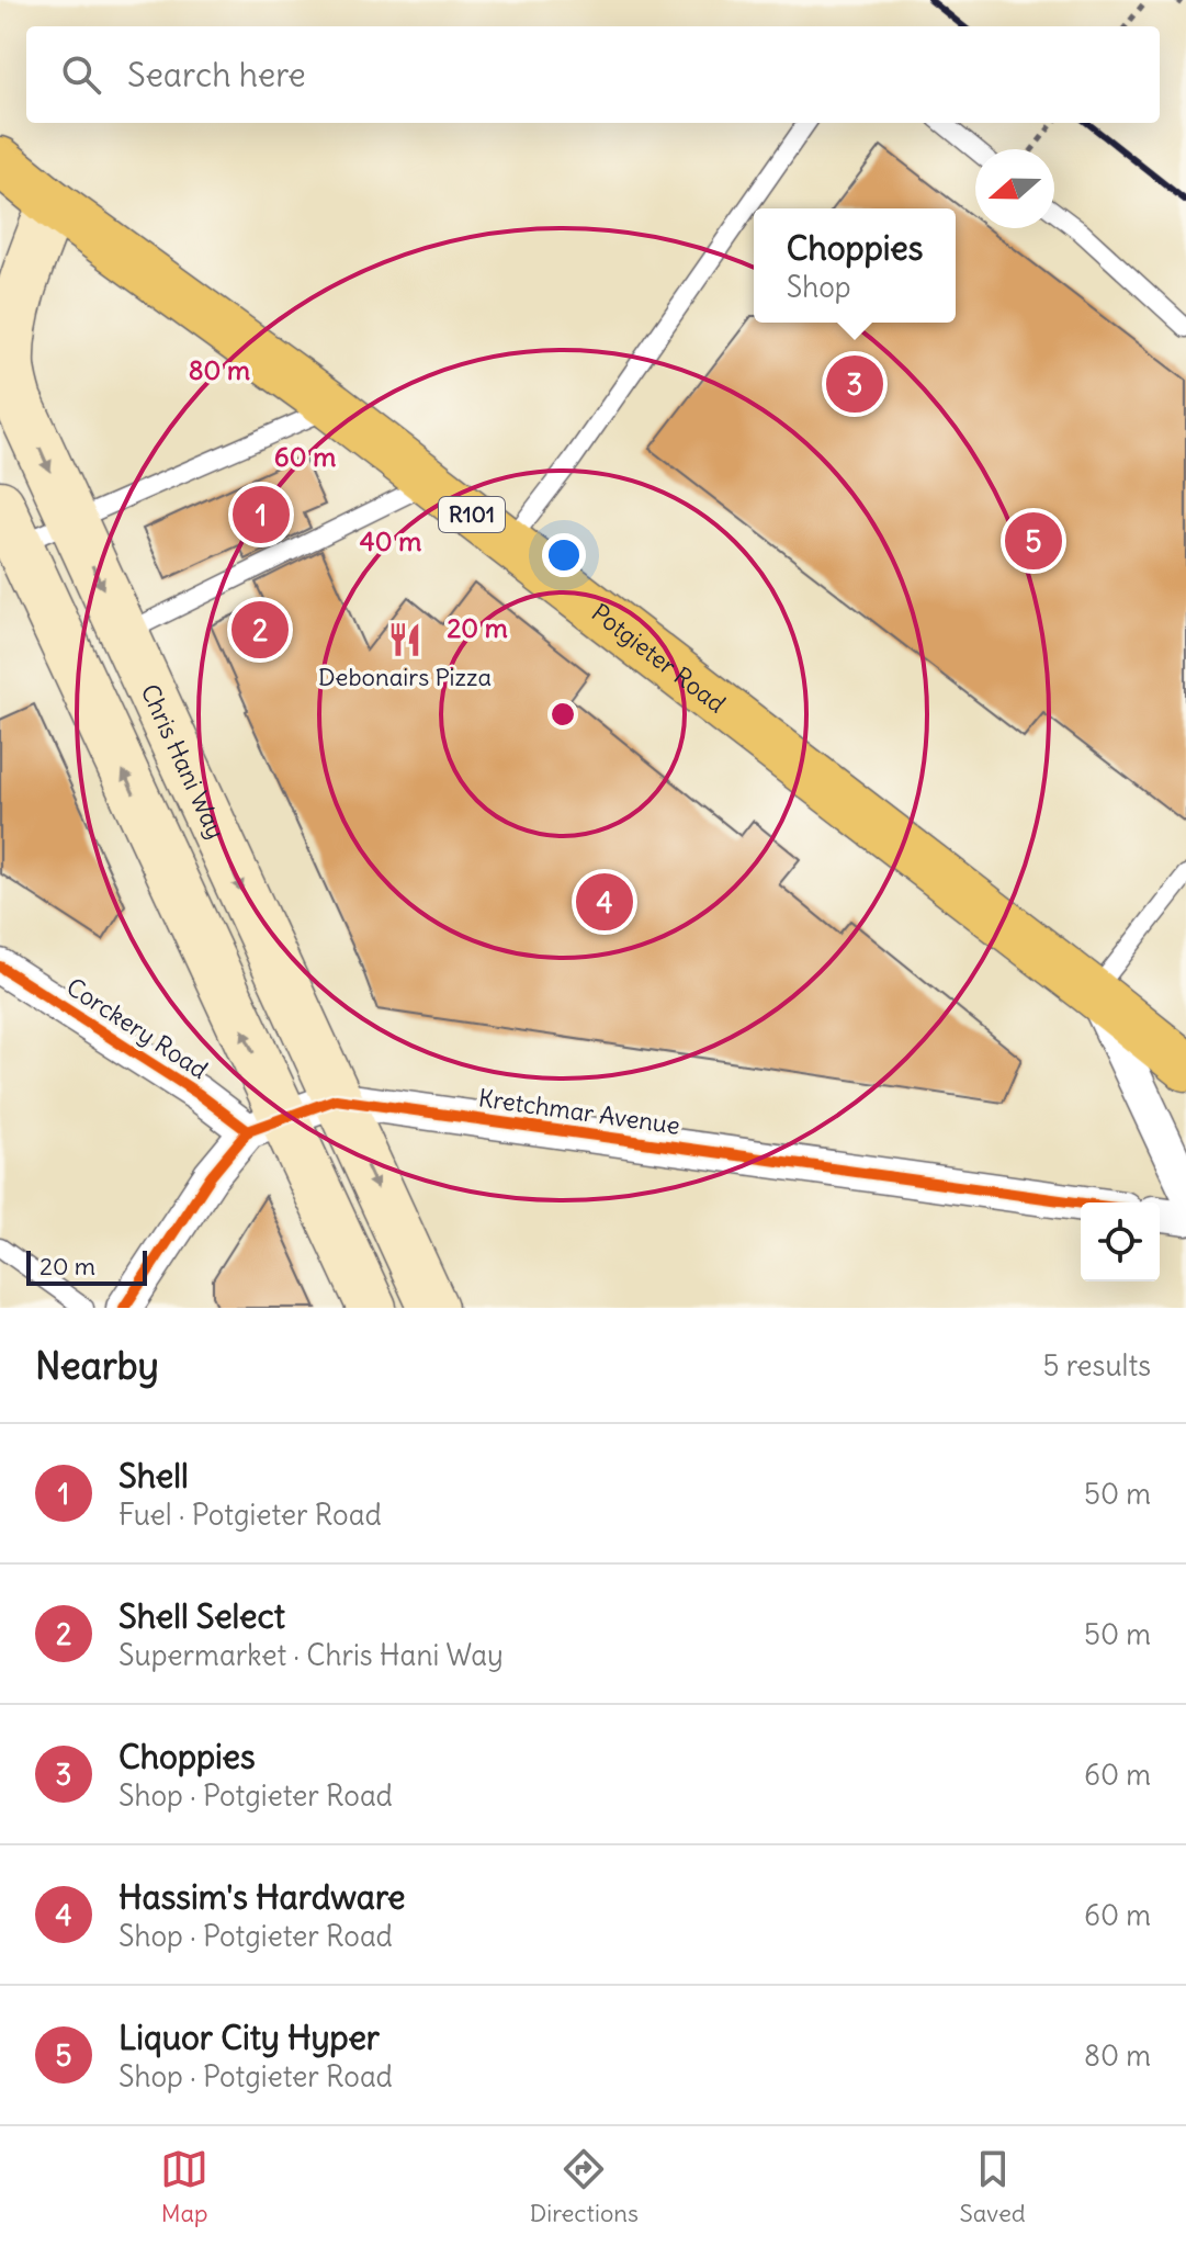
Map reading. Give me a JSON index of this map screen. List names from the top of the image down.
{
  "streets": {
    "main road": ["R101", "Potgieter Road", "Chris Hani Way"],
    "street": ["Corckery Road", "Kretchmar Avenue"]
  },
  "crossings": [
    ["Potgieter Road", "Chris Hani Way"],
    ["Chris Hani Way", "Kretchmar Avenue"],
    ["Corckery Road", "Kretchmar Avenue"]
  ],
  "places": {
    "restaurant": ["Debonairs Pizza"]
  },
  "scale_bar": "20 m",
  "north": "left",
  "page": {
    "search": "Search here",
    "popup": ["Choppies", "Shop"],
    "pins": [
      "3",
      "1",
      "5",
      "2",
      "4"
    ],
    "scale": "20 m",
    "heading": ["Nearby", "5 results"],
    "list": [
      {
        "mark": "1",
        "name": "Shell",
        "note": "Fuel · Potgieter Road",
        "value": "50 m"
      },
      {
        "mark": "2",
        "name": "Shell Select",
        "note": "Supermarket · Chris Hani Way",
        "value": "50 m"
      },
      {
        "mark": "3",
        "name": "Choppies",
        "note": "Shop · Potgieter Road",
        "value": "60 m"
      },
      {
        "mark": "4",
        "name": "Hassim's Hardware",
        "note": "Shop · Potgieter Road",
        "value": "60 m"
      },
      {
        "mark": "5",
        "name": "Liquor City Hyper",
        "note": "Shop · Potgieter Road",
        "value": "80 m"
      }
    ],
    "nav": ["Map", "Directions", "Saved"]
  },
  "rings": [
    "80 m",
    "60 m",
    "40 m",
    "20 m"
  ]
}
